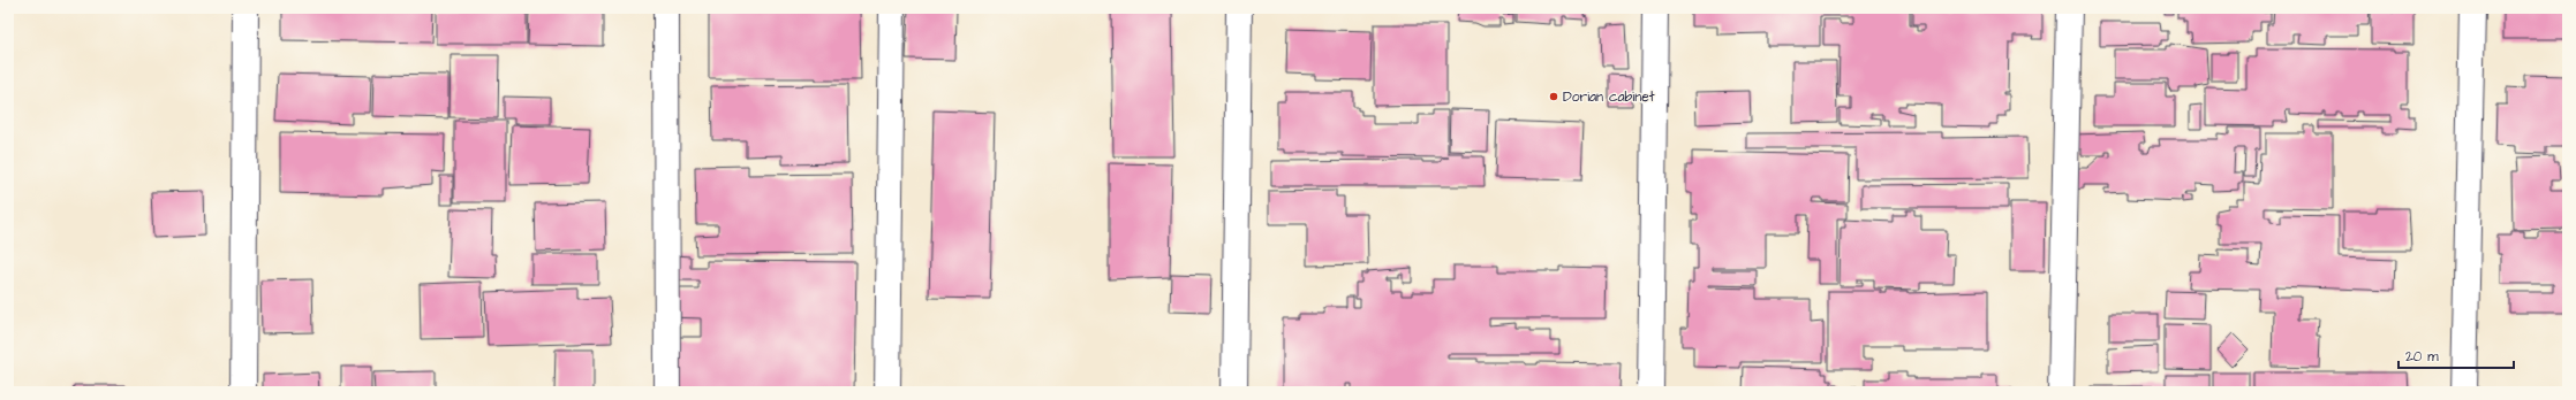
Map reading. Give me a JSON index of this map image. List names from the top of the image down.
{
  "places": ["Dorian cabinet"],
  "scale_bar": "20 m"
}
